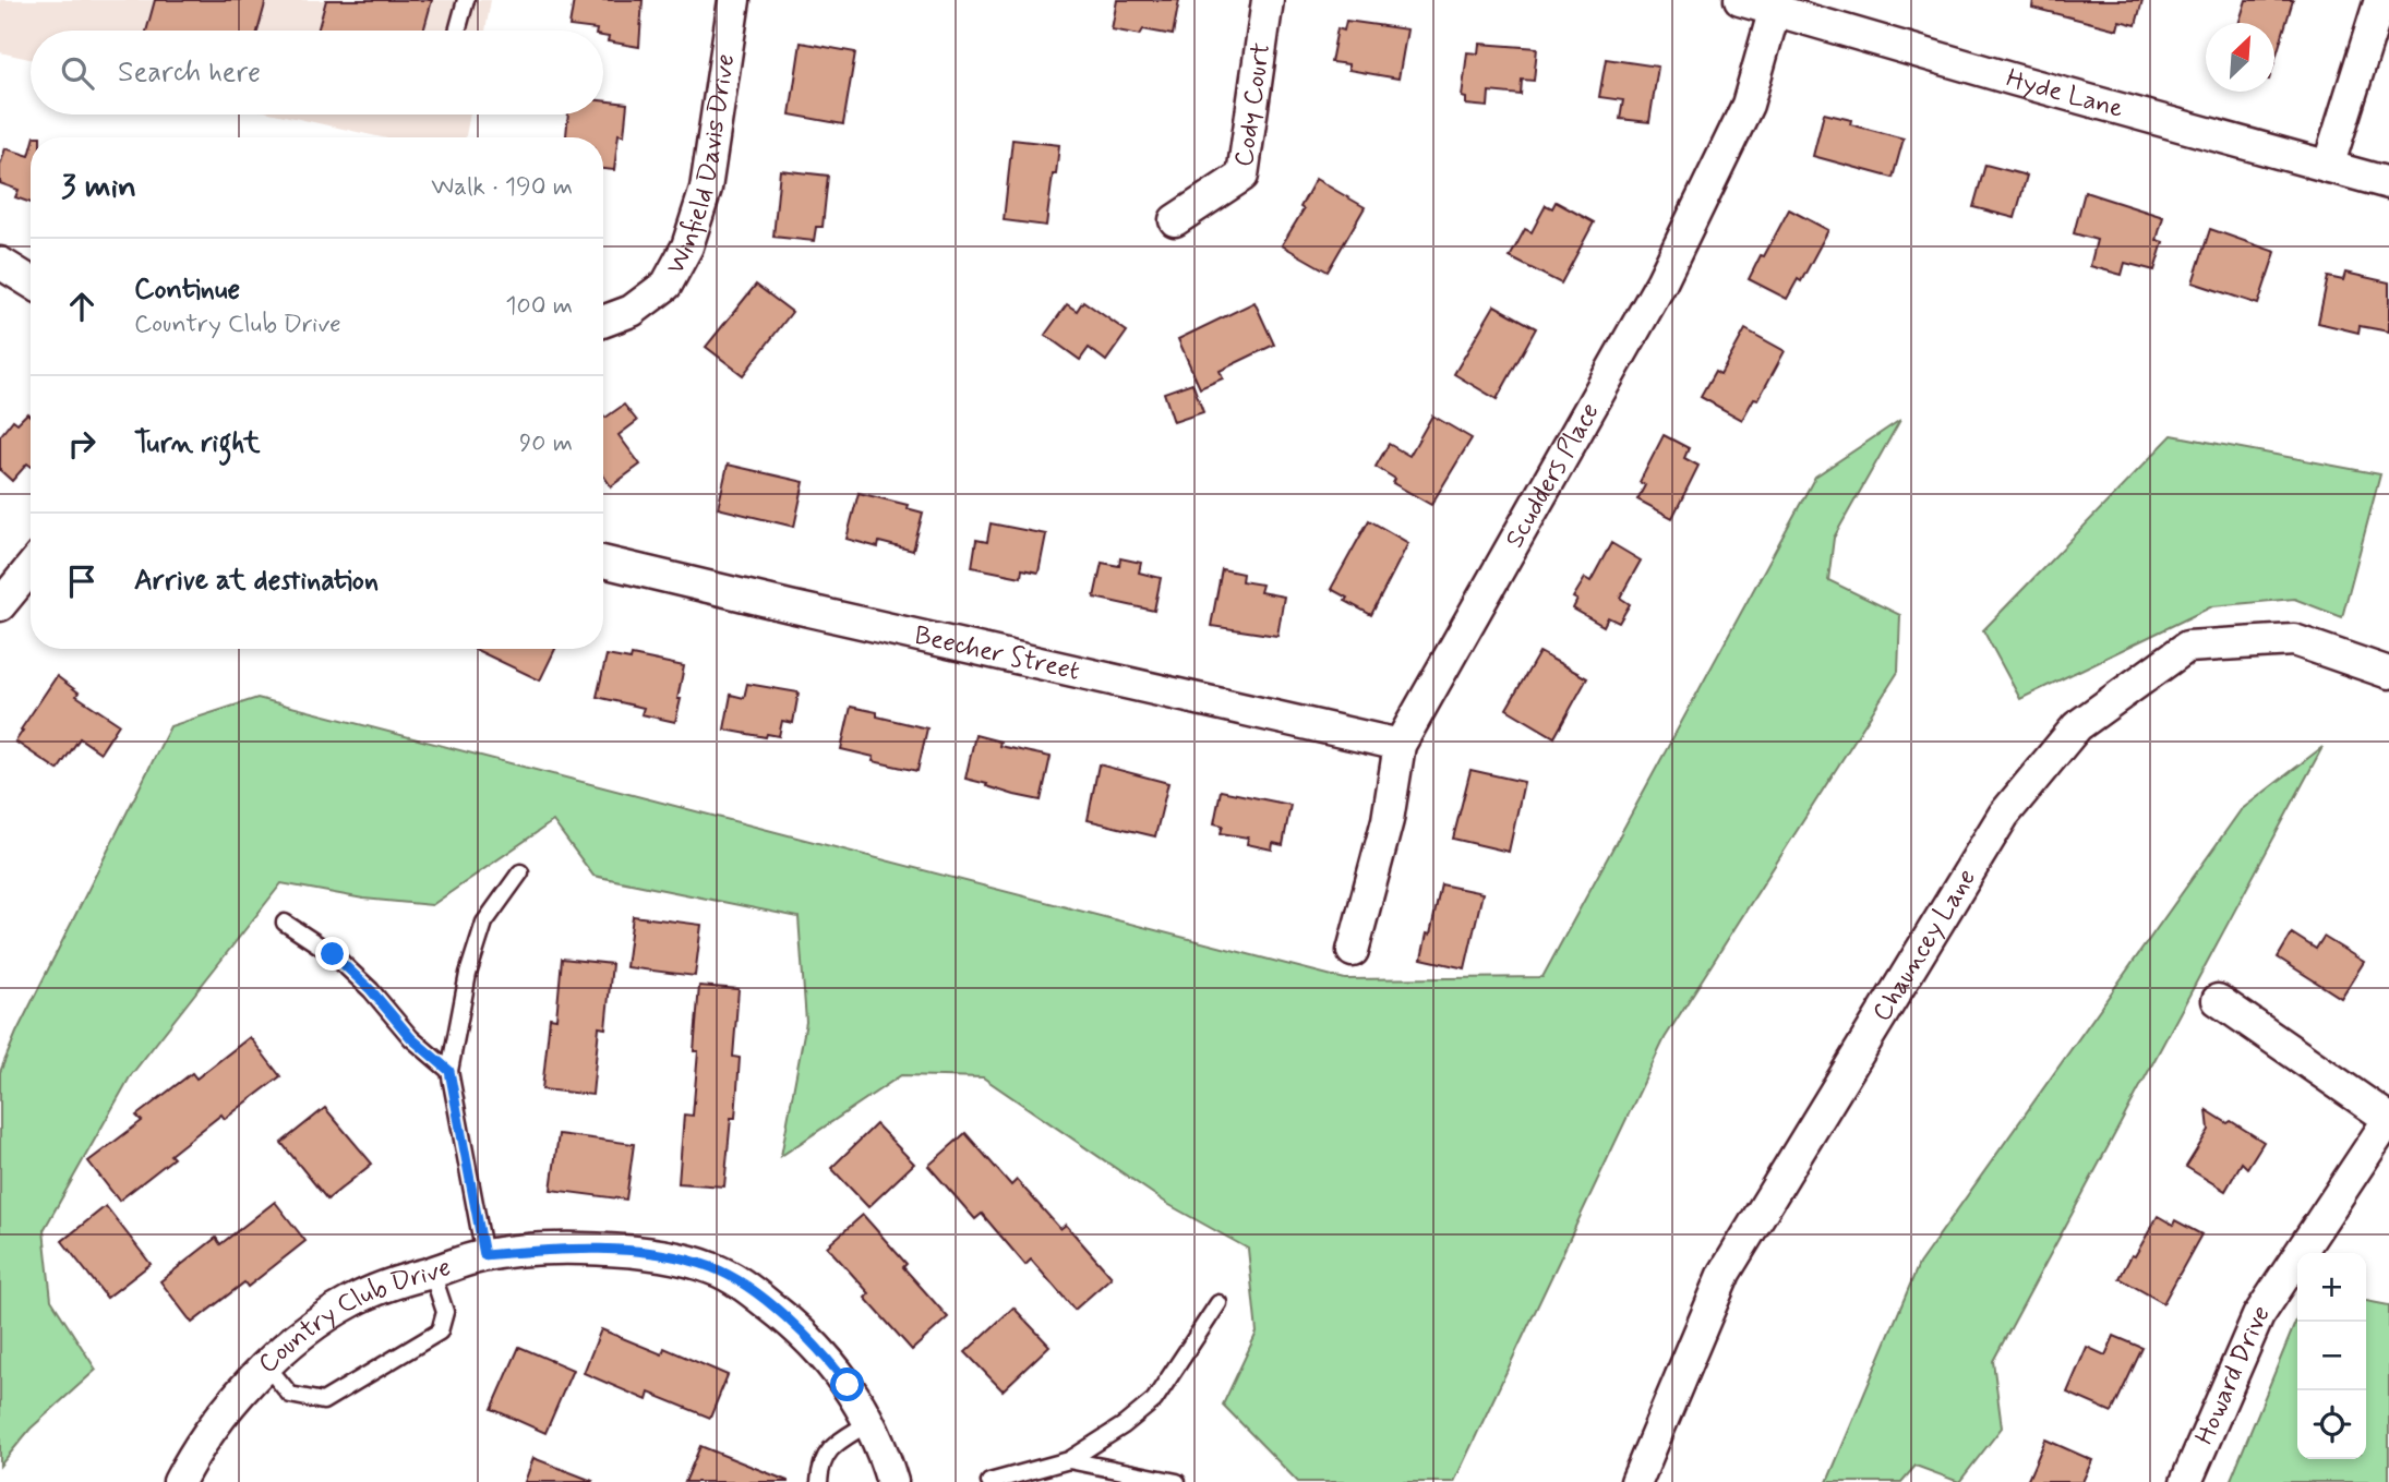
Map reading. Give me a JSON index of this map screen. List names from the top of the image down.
{
  "streets": {
    "street": [
      "Hyde Lane",
      "Cody Court",
      "Winfield Davis Drive",
      "Scudders Place",
      "Beecher Street",
      "Chauncey Lane",
      "Country Club Drive",
      "Howard Drive"
    ]
  },
  "crossings": [
    ["Hyde Lane", "Scudders Place"],
    ["Scudders Place", "Beecher Street"]
  ],
  "north": "top right",
  "page": {
    "search": "Search here",
    "heading": ["3 min", "Walk · 190 m"],
    "list": [
      ["Continue", "Country Club Drive", "100 m"],
      ["Turn right", "90 m"],
      "Arrive at destination"
    ],
    "map_buttons": ["+", "−"]
  }
}
